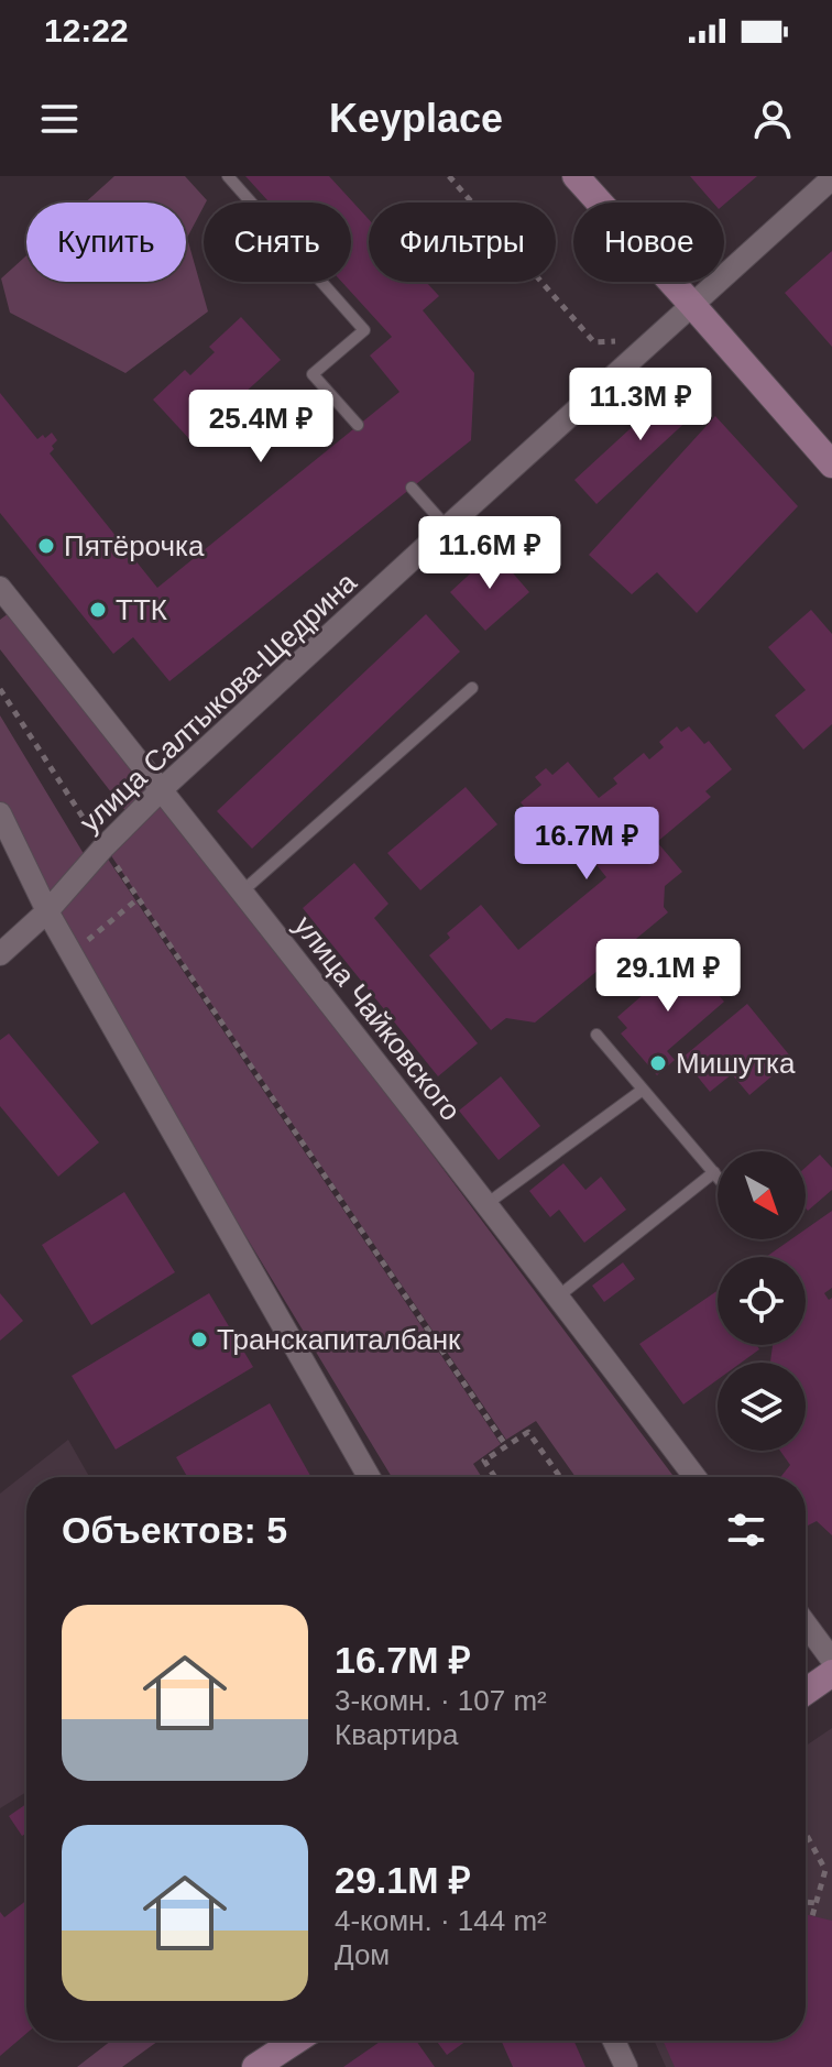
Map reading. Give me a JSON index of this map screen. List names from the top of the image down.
{
  "streets": {
    "street": ["улица Салтыкова-Щедрина", "улица Чайковского"]
  },
  "crossings": [
    ["улица Салтыкова-Щедрина", "улица Чайковского"]
  ],
  "places": [
    "Пятёрочка",
    "ТТК",
    "Мишутка",
    "Транскапиталбанк"
  ],
  "north": "bottom right",
  "page": {
    "status": "12:22",
    "header": "Keyplace",
    "chip": [
      "Купить",
      "Снять",
      "Фильтры",
      "Новое"
    ],
    "price": [
      "11.3M ₽",
      "25.4M ₽",
      "11.6M ₽",
      "16.7M ₽",
      "29.1M ₽"
    ],
    "heading": "Объектов: 5",
    "list": [
      {
        "name": "16.7M ₽",
        "note": "3-комн. · 107 m² · Квартира"
      },
      {
        "name": "29.1M ₽",
        "note": "4-комн. · 144 m² · Дом"
      }
    ]
  }
}
